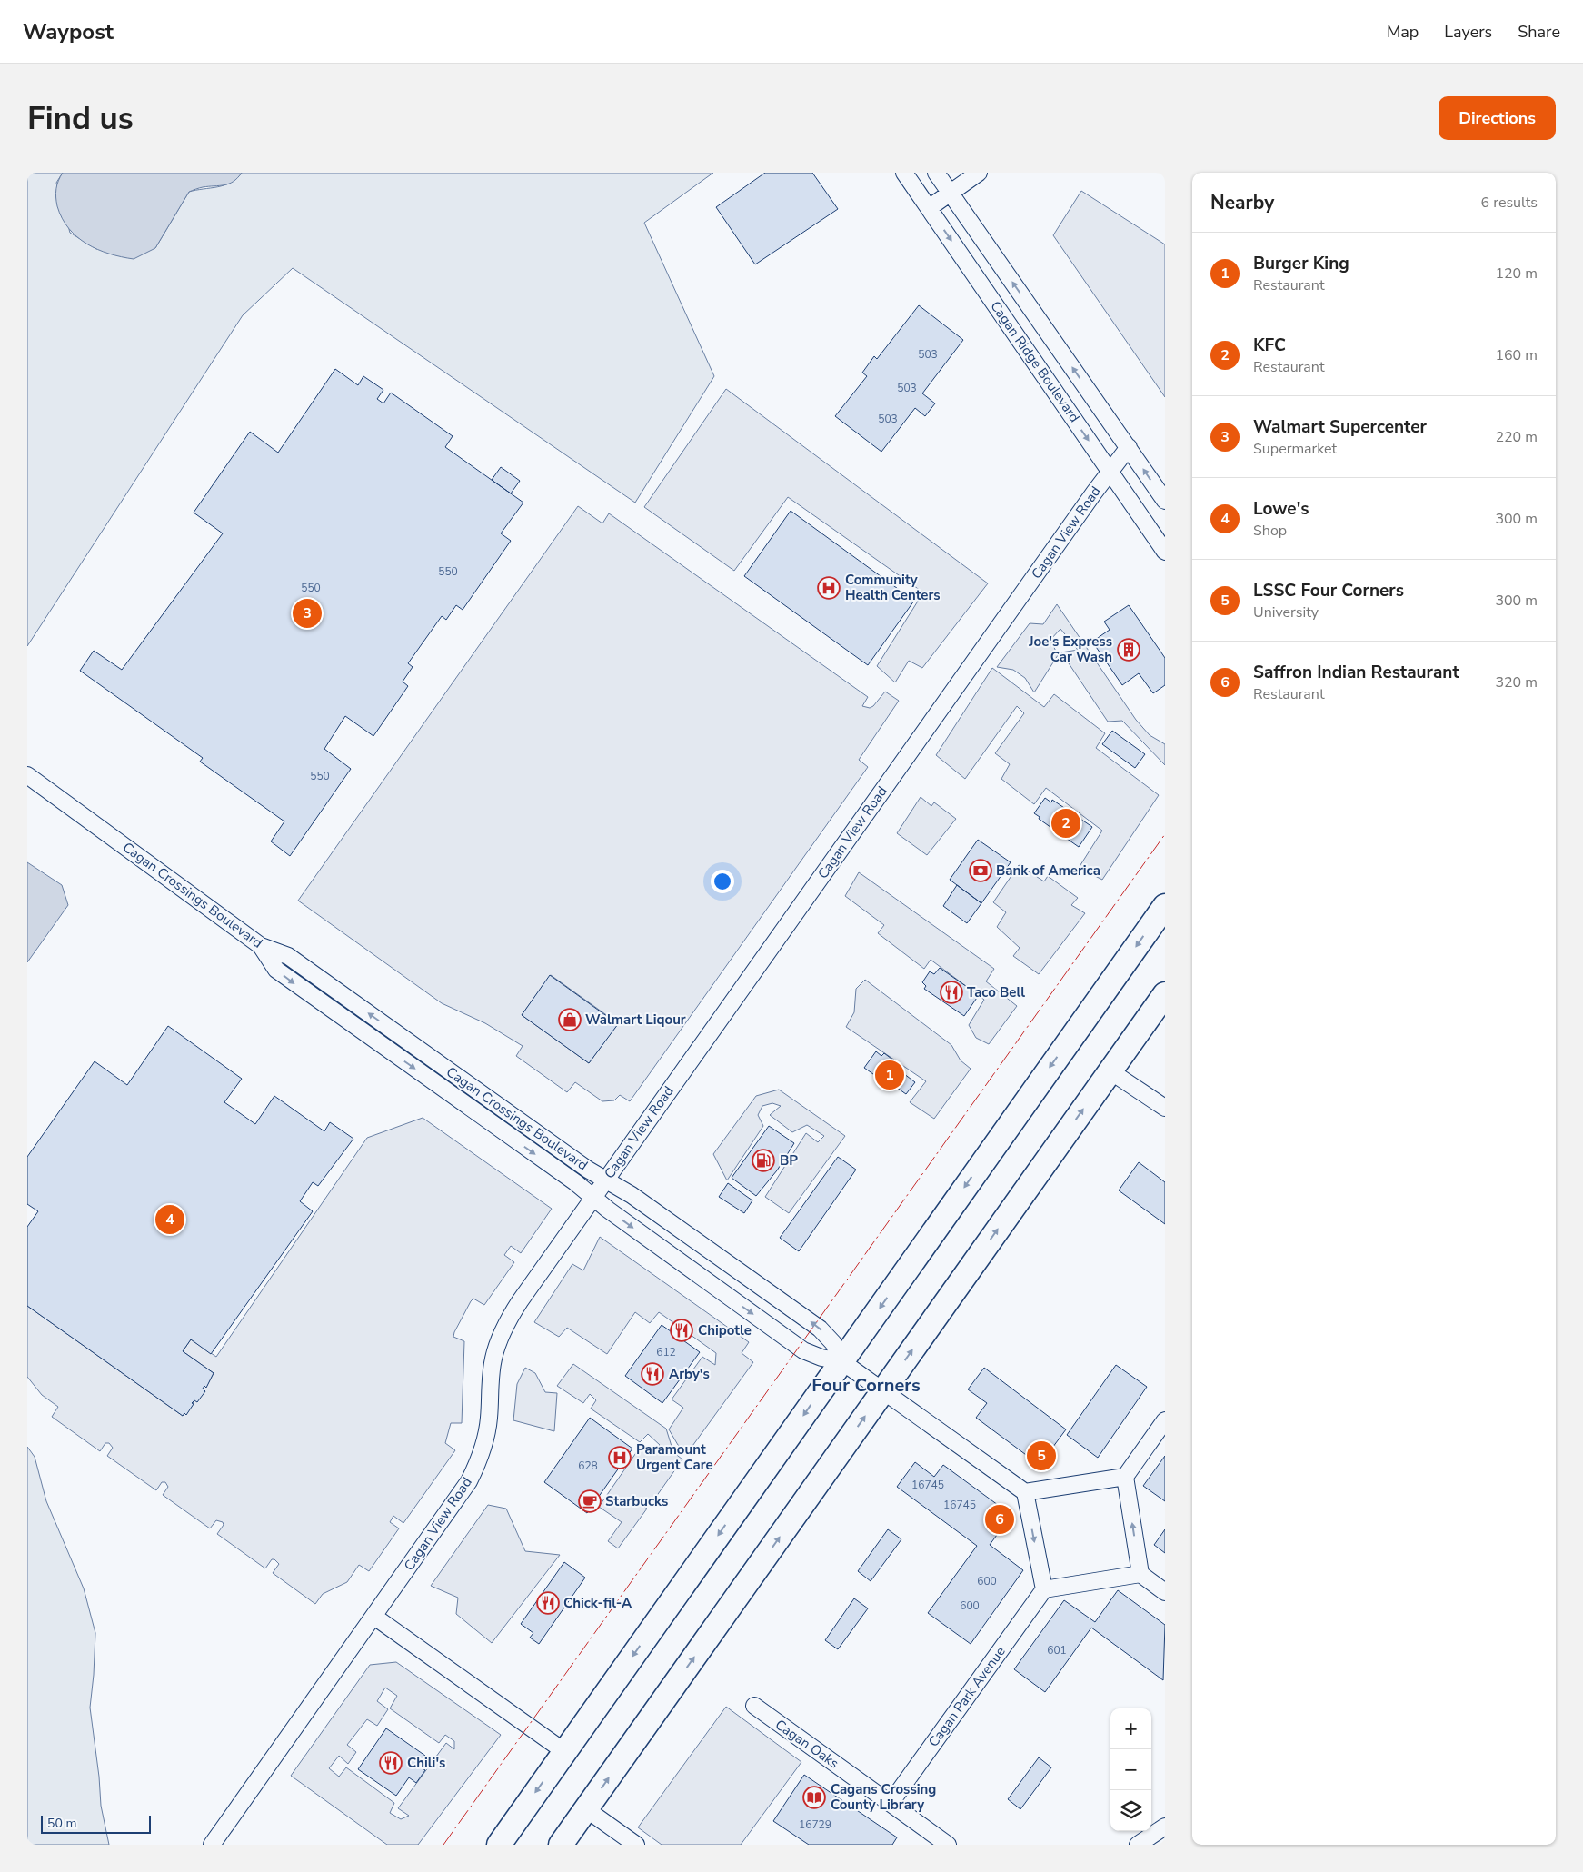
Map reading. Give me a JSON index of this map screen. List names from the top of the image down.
{
  "streets": {
    "street": [
      "Cagan Ridge Boulevard",
      "Cagan View Road",
      "Cagan Crossings Boulevard",
      "Cagan Park Avenue",
      "Cagan Oaks"
    ]
  },
  "crossings": [
    ["Cagan Ridge Boulevard", "Cagan View Road"],
    ["Cagan View Road", "Cagan Crossings Boulevard"],
    ["Cagan Park Avenue", "Cagan Oaks"]
  ],
  "districts": ["Four Corners"],
  "places": {
    "hospital": ["Community Health Centers", "Paramount Urgent Care"],
    "building": ["Joe's Express Car Wash"],
    "bank": ["Bank of America"],
    "restaurant": [
      "Taco Bell",
      "Chipotle",
      "Arby's",
      "Chick-fil-A",
      "Chili's"
    ],
    "shop": ["Walmart Liqour"],
    "fuel station": ["BP"],
    "cafe": ["Starbucks"],
    "library": ["Cagans Crossing County Library"]
  },
  "house_numbers": [
    "503",
    "503",
    "503",
    "550",
    "550",
    "550",
    "612",
    "628",
    "16745",
    "16745",
    "600",
    "600",
    "601",
    "16729"
  ],
  "scale_bar": "50 m",
  "page": {
    "header": "Waypost",
    "nav": ["Map", "Layers", "Share"],
    "buttons": "Directions",
    "title": "Find us",
    "heading": ["Nearby", "6 results"],
    "list": [
      {
        "mark": "1",
        "name": "Burger King",
        "note": "Restaurant",
        "value": "120 m"
      },
      {
        "mark": "2",
        "name": "KFC",
        "note": "Restaurant",
        "value": "160 m"
      },
      {
        "mark": "3",
        "name": "Walmart Supercenter",
        "note": "Supermarket",
        "value": "220 m"
      },
      {
        "mark": "4",
        "name": "Lowe's",
        "note": "Shop",
        "value": "300 m"
      },
      {
        "mark": "5",
        "name": "LSSC Four Corners",
        "note": "University",
        "value": "300 m"
      },
      {
        "mark": "6",
        "name": "Saffron Indian Restaurant",
        "note": "Restaurant",
        "value": "320 m"
      }
    ],
    "pins": [
      "3",
      "2",
      "1",
      "4",
      "5",
      "6"
    ],
    "map_buttons": ["+", "−"],
    "scale": "50 m"
  }
}
